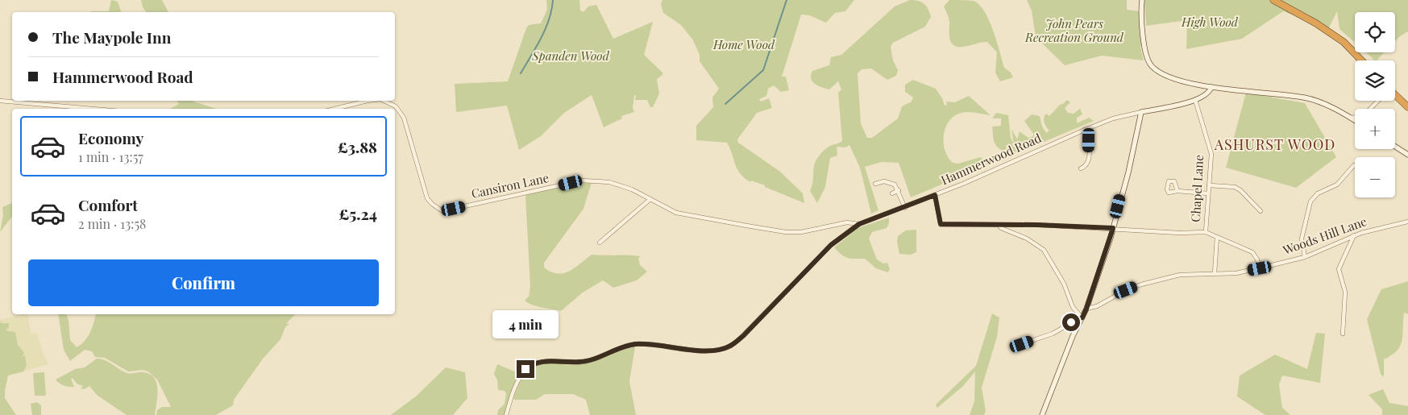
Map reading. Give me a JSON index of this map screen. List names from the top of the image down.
{
  "streets": {
    "street": [
      "Hammerwood Road",
      "Cansiron Lane",
      "Chapel Lane",
      "Woods Hill Lane"
    ]
  },
  "crossings": [
    ["Hammerwood Road", "Cansiron Lane"],
    ["Hammerwood Road", "Chapel Lane"]
  ],
  "districts": ["ASHURST WOOD"],
  "parks": [
    "High Wood",
    "John Pears Recreation Ground",
    "Home Wood",
    "Spanden Wood"
  ],
  "page": {
    "map_buttons": ["+", "−"],
    "banner": ["The Maypole Inn", "Hammerwood Road"],
    "list": [
      {
        "name": "Economy",
        "note": "1 min · 13:57",
        "value": "£3.88"
      },
      {
        "name": "Comfort",
        "note": "2 min · 13:58",
        "value": "£5.24"
      }
    ],
    "buttons": "Confirm",
    "bubble": "4 min"
  }
}
